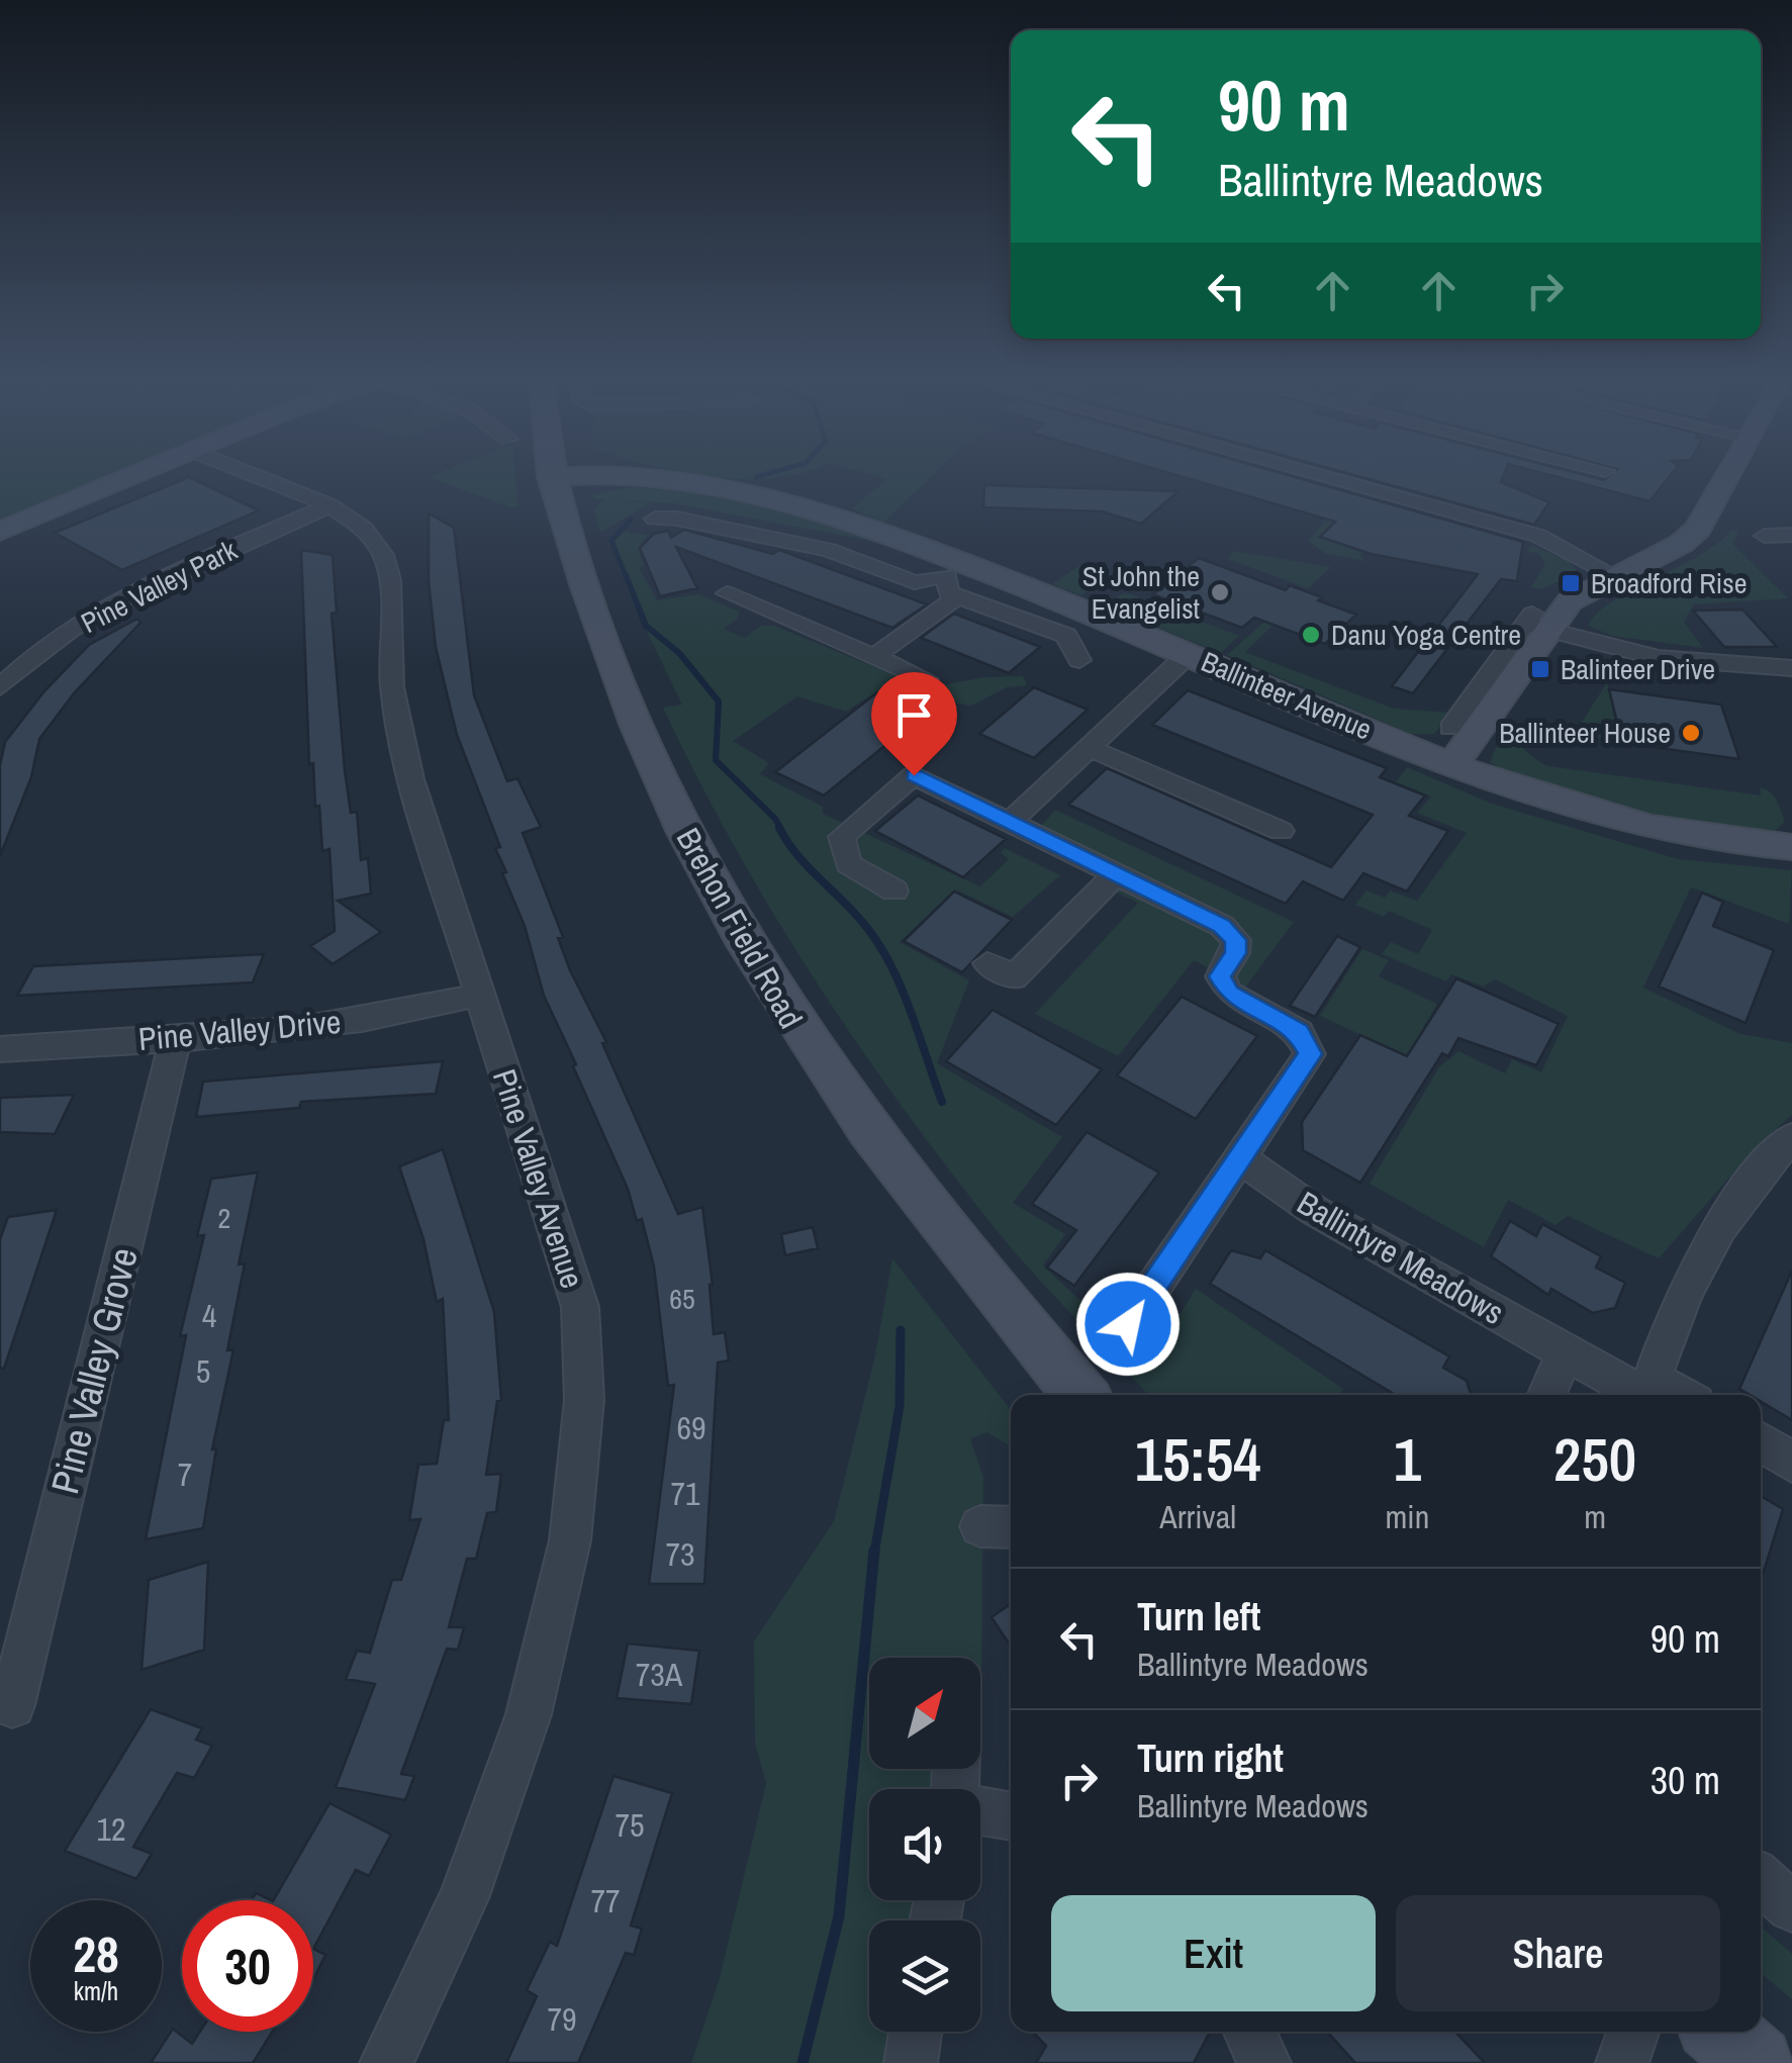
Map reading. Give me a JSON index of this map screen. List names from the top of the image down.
{
  "streets": {
    "street": [
      "Pine Valley Park",
      "Ballinteer Avenue",
      "Brehon Field Road",
      "Pine Valley Drive",
      "Pine Valley Avenue",
      "Ballintyre Meadows",
      "Pine Valley Grove"
    ]
  },
  "crossings": [
    ["Pine Valley Park", "Pine Valley Avenue"],
    ["Ballinteer Avenue", "Brehon Field Road"],
    ["Pine Valley Drive", "Pine Valley Avenue"],
    ["Pine Valley Drive", "Pine Valley Grove"]
  ],
  "places": {
    "transit": ["Broadford Rise", "Balinteer Drive"],
    "other": ["St John the Evangelist", "Danu Yoga Centre", "Ballinteer House"]
  },
  "house_numbers": [
    "2",
    "65",
    "4",
    "5",
    "69",
    "7",
    "71",
    "73",
    "73A",
    "75",
    "12",
    "77",
    "79"
  ],
  "north": "top right",
  "page": {
    "turn": ["90 m", "Ballintyre Meadows"],
    "eta": [
      "15:54",
      "Arrival",
      "1",
      "min",
      "250",
      "m"
    ],
    "list": [
      {
        "name": "Turn left",
        "note": "Ballintyre Meadows",
        "value": "90 m"
      },
      {
        "name": "Turn right",
        "note": "Ballintyre Meadows",
        "value": "30 m"
      }
    ],
    "buttons": ["Exit", "Share"],
    "speed": "28 km/h",
    "limit": "30"
  }
}
